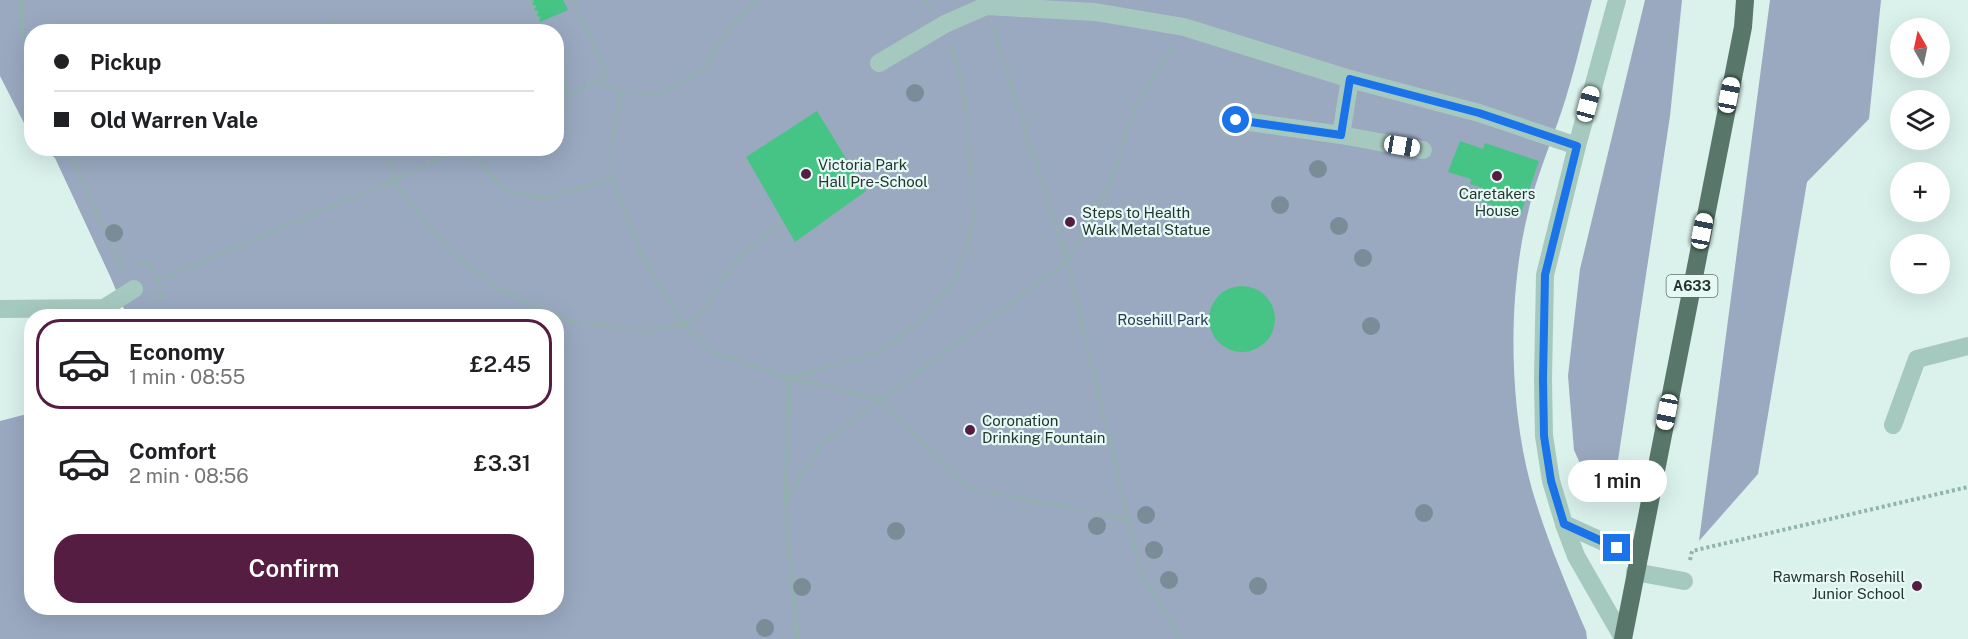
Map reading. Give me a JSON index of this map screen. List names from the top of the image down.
{
  "streets": {
    "main road": ["A633"]
  },
  "parks": ["Rosehill Park"],
  "places": [
    "Victoria Park Hall Pre-School",
    "Caretakers House",
    "Steps to Health Walk Metal Statue",
    "Coronation Drinking Fountain",
    "Rawmarsh Rosehill Junior School"
  ],
  "north": "top",
  "page": {
    "map_buttons": ["+", "−"],
    "banner": ["Pickup", "Old Warren Vale"],
    "list": [
      {
        "name": "Economy",
        "note": "1 min · 08:55",
        "value": "£2.45"
      },
      {
        "name": "Comfort",
        "note": "2 min · 08:56",
        "value": "£3.31"
      }
    ],
    "bubble": "1 min",
    "buttons": "Confirm"
  }
}
